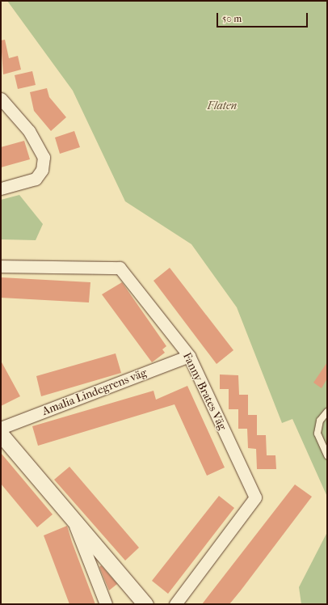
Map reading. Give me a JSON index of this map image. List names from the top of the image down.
{
  "streets": {
    "street": ["Fanny Brates Väg", "Amalia Lindegrens väg"]
  },
  "crossings": [
    ["Fanny Brates Väg", "Amalia Lindegrens väg"]
  ],
  "parks": ["Flaten"],
  "scale_bar": "50 m"
}
